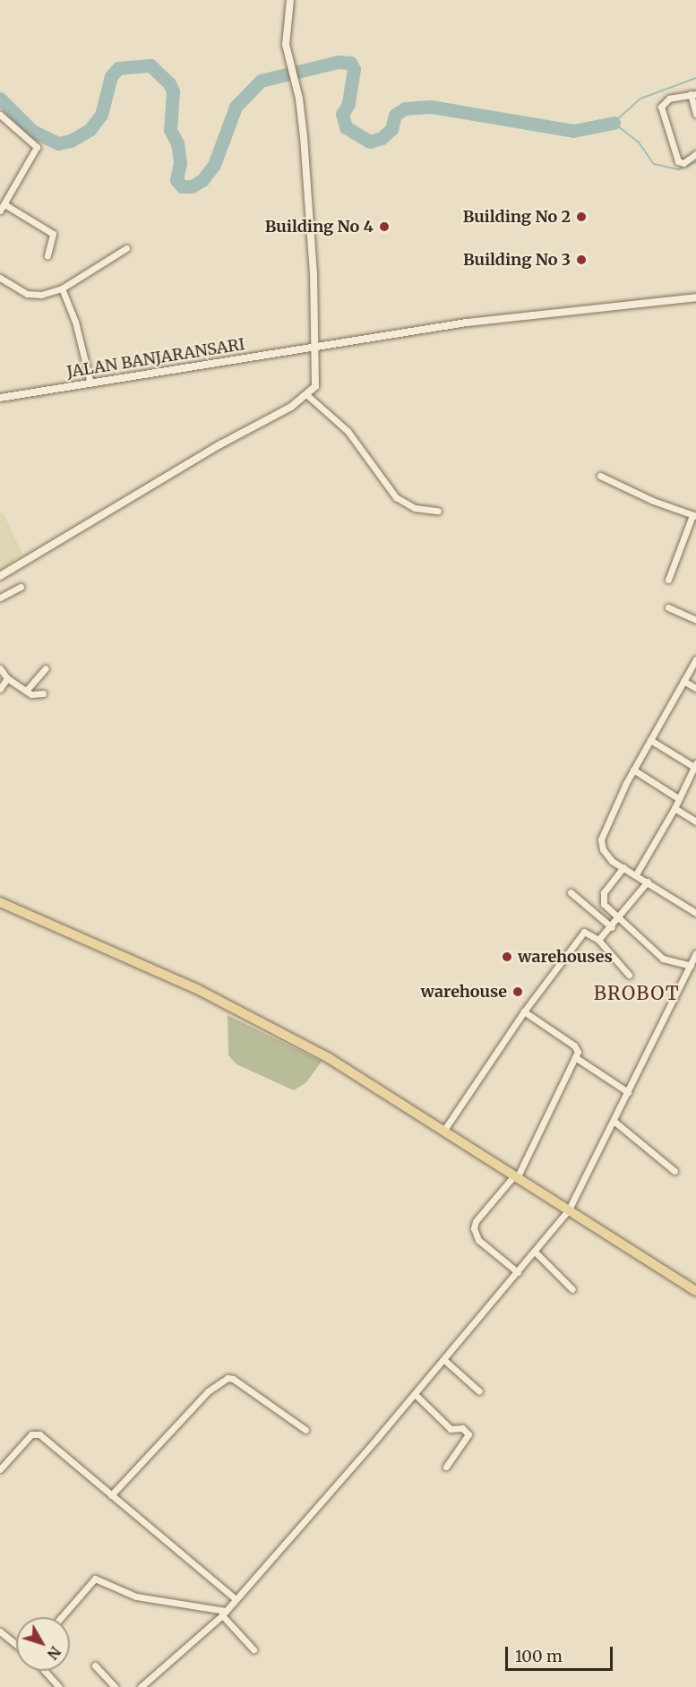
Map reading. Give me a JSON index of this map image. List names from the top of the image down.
{
  "streets": {
    "street": ["JALAN BANJARANSARI"]
  },
  "districts": ["BROBOT"],
  "places": [
    "Building No 2",
    "Building No 4",
    "Building No 3",
    "warehouses",
    "warehouse"
  ],
  "scale_bar": "100 m",
  "north": "bottom right"
}
